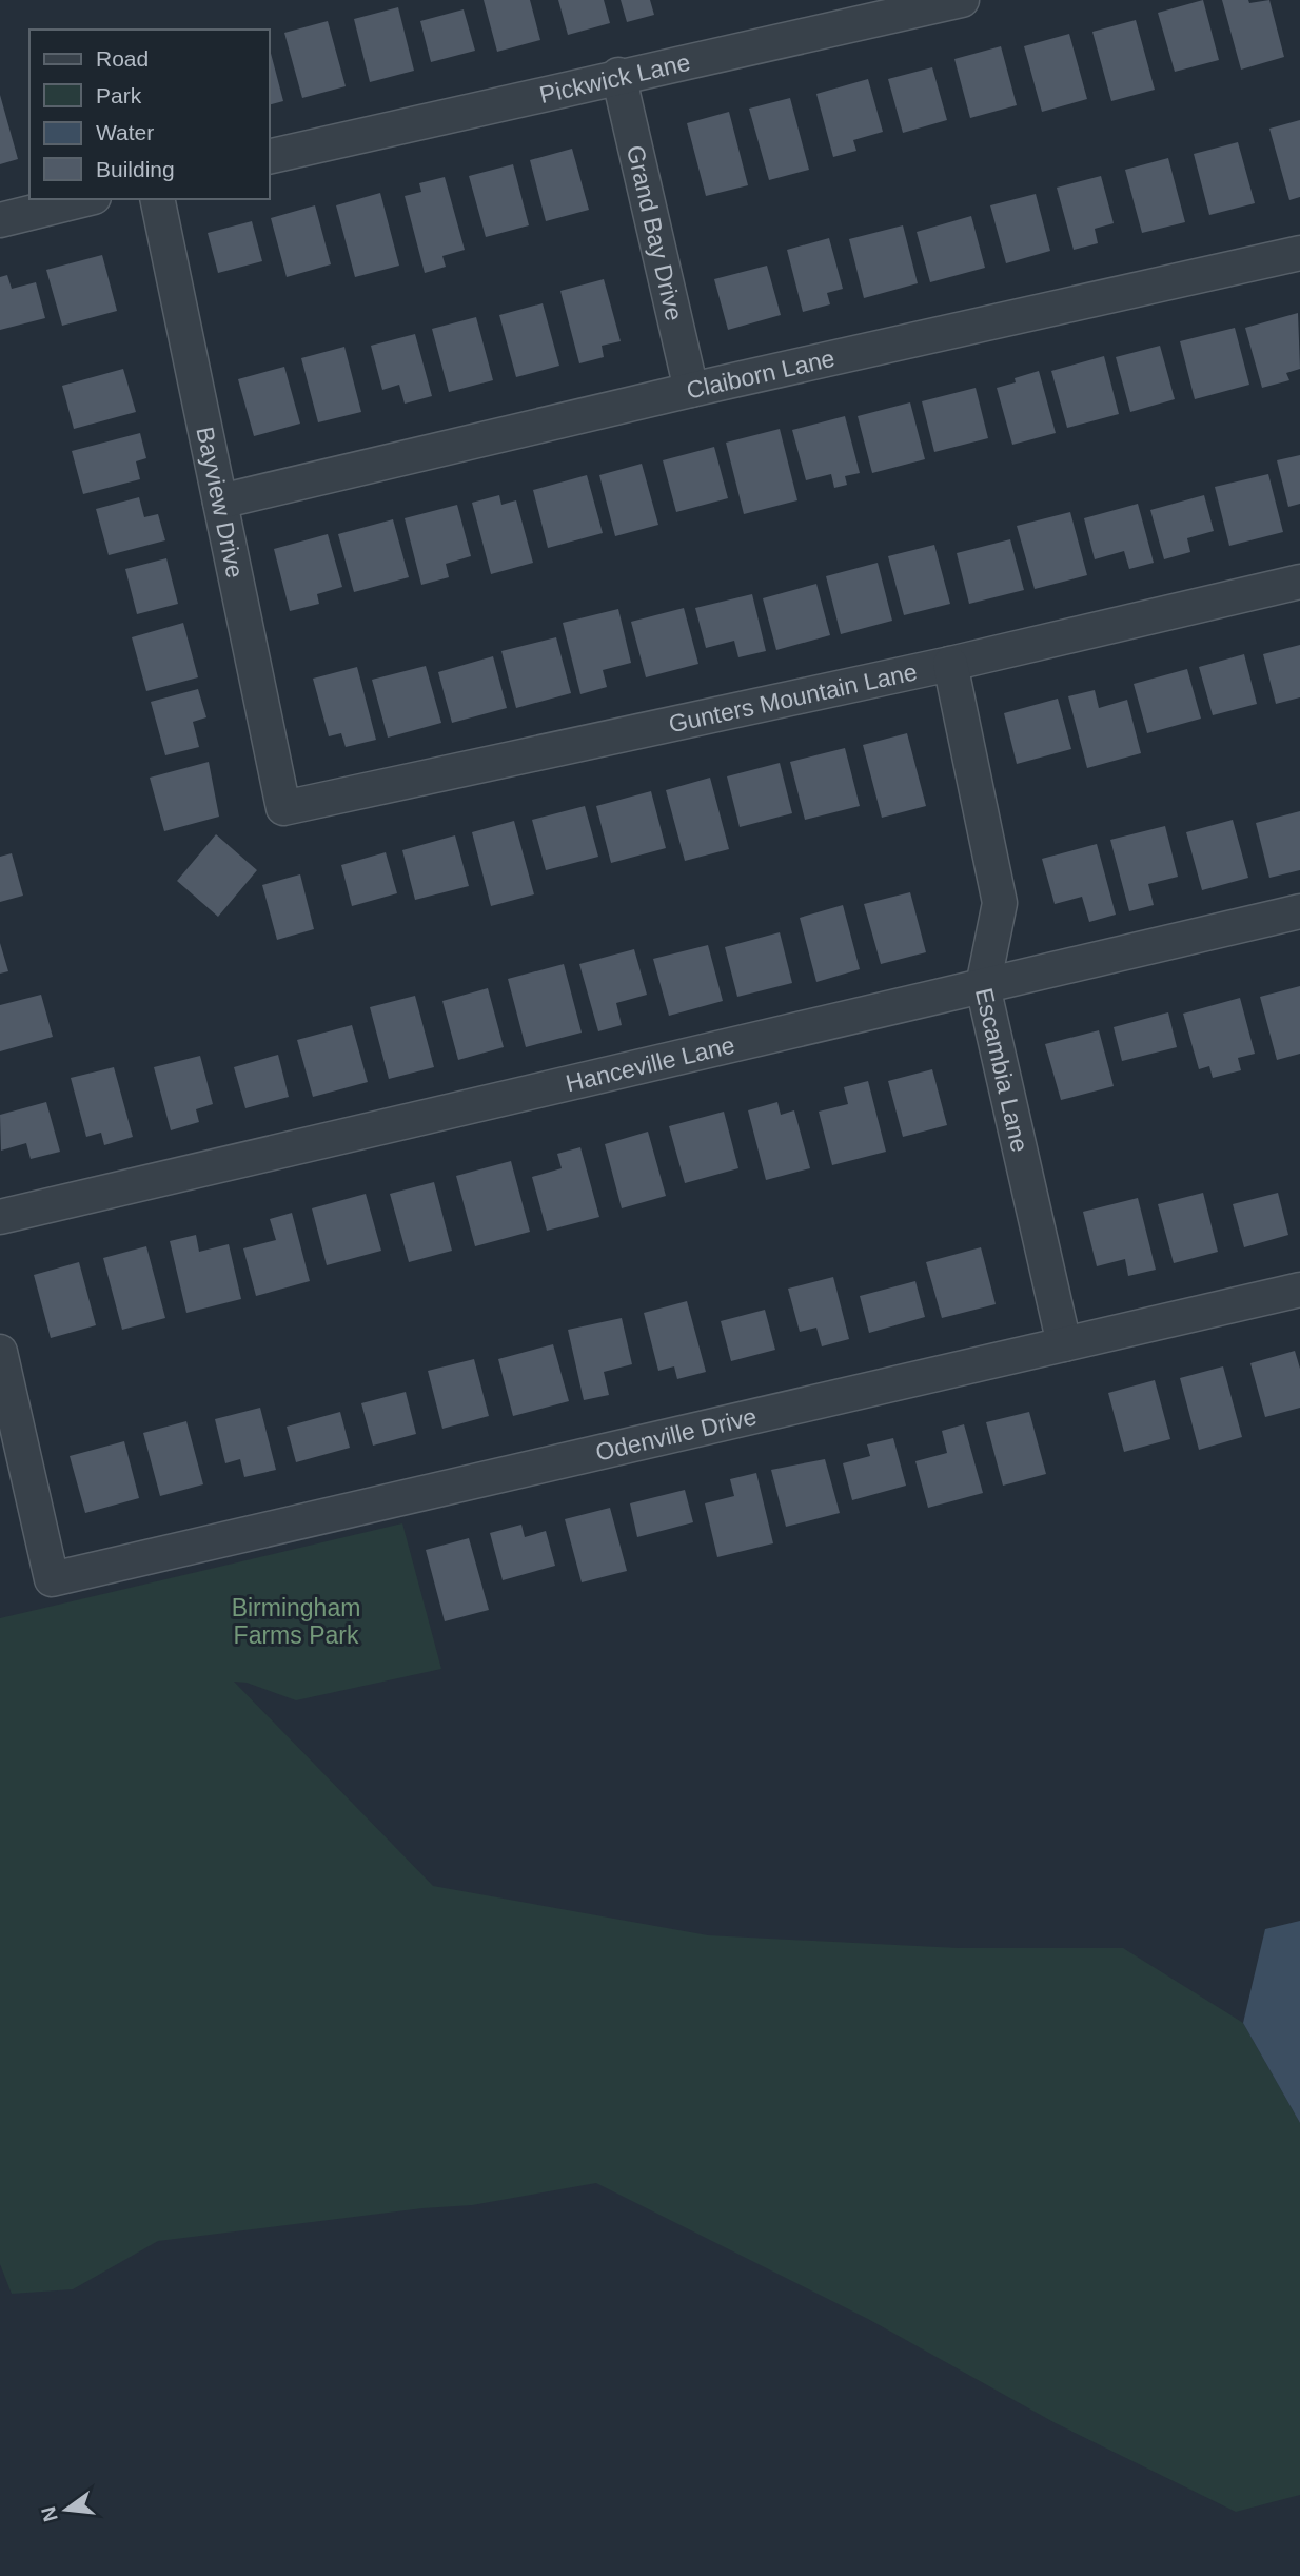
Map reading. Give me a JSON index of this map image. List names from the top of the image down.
{
  "streets": {
    "street": [
      "Pickwick Lane",
      "Grand Bay Drive",
      "Claiborn Lane",
      "Bayview Drive",
      "Gunters Mountain Lane",
      "Hanceville Lane",
      "Escambia Lane",
      "Odenville Drive"
    ]
  },
  "crossings": [
    ["Pickwick Lane", "Grand Bay Drive"],
    ["Grand Bay Drive", "Claiborn Lane"],
    ["Claiborn Lane", "Bayview Drive"],
    ["Bayview Drive", "Gunters Mountain Lane"],
    ["Gunters Mountain Lane", "Escambia Lane"],
    ["Hanceville Lane", "Escambia Lane"],
    ["Escambia Lane", "Odenville Drive"]
  ],
  "parks": ["Birmingham Farms Park"],
  "legend": [
    "Road",
    "Park",
    "Water",
    "Building"
  ],
  "north": "left"
}
